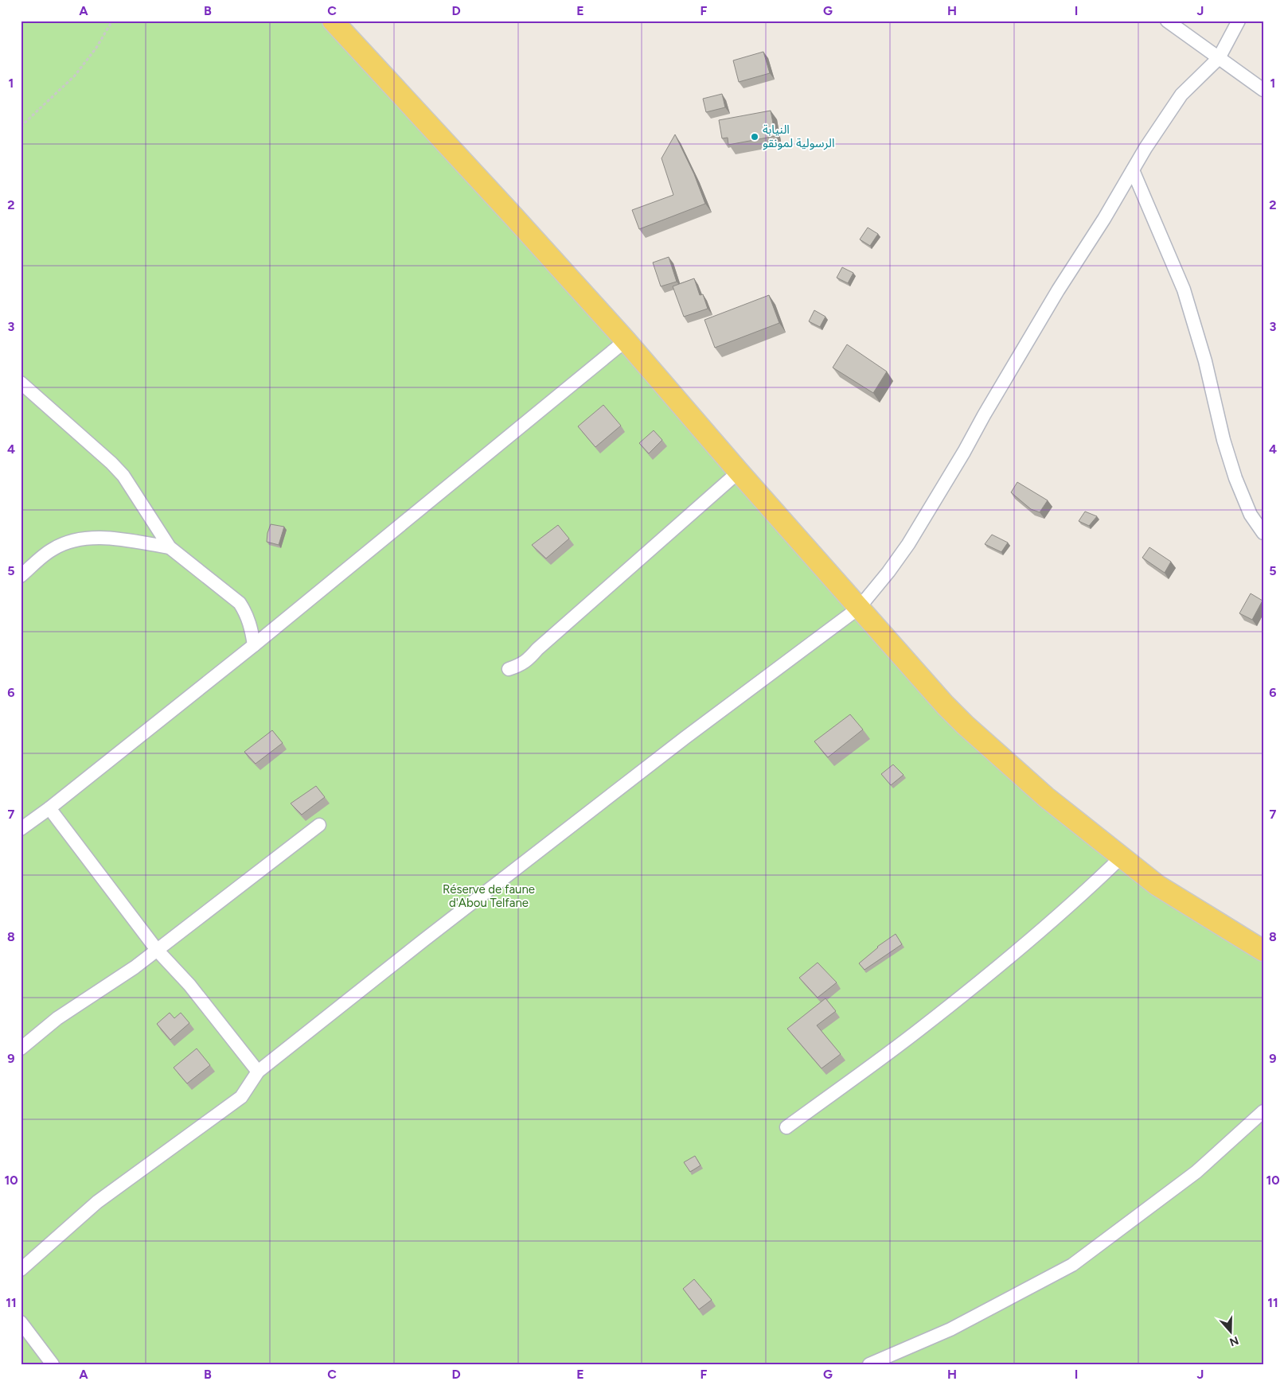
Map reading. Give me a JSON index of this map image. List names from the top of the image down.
{
  "parks": ["Réserve de faune d'Abou Telfane"],
  "places": ["النيابة الرسولية لمونقو"],
  "north": "bottom",
  "grid": {
    "columns": [
      "A",
      "B",
      "C",
      "D",
      "E",
      "F",
      "G",
      "H",
      "I",
      "J"
    ],
    "rows": [
      "1",
      "2",
      "3",
      "4",
      "5",
      "6",
      "7",
      "8",
      "9",
      "10",
      "11"
    ]
  }
}
